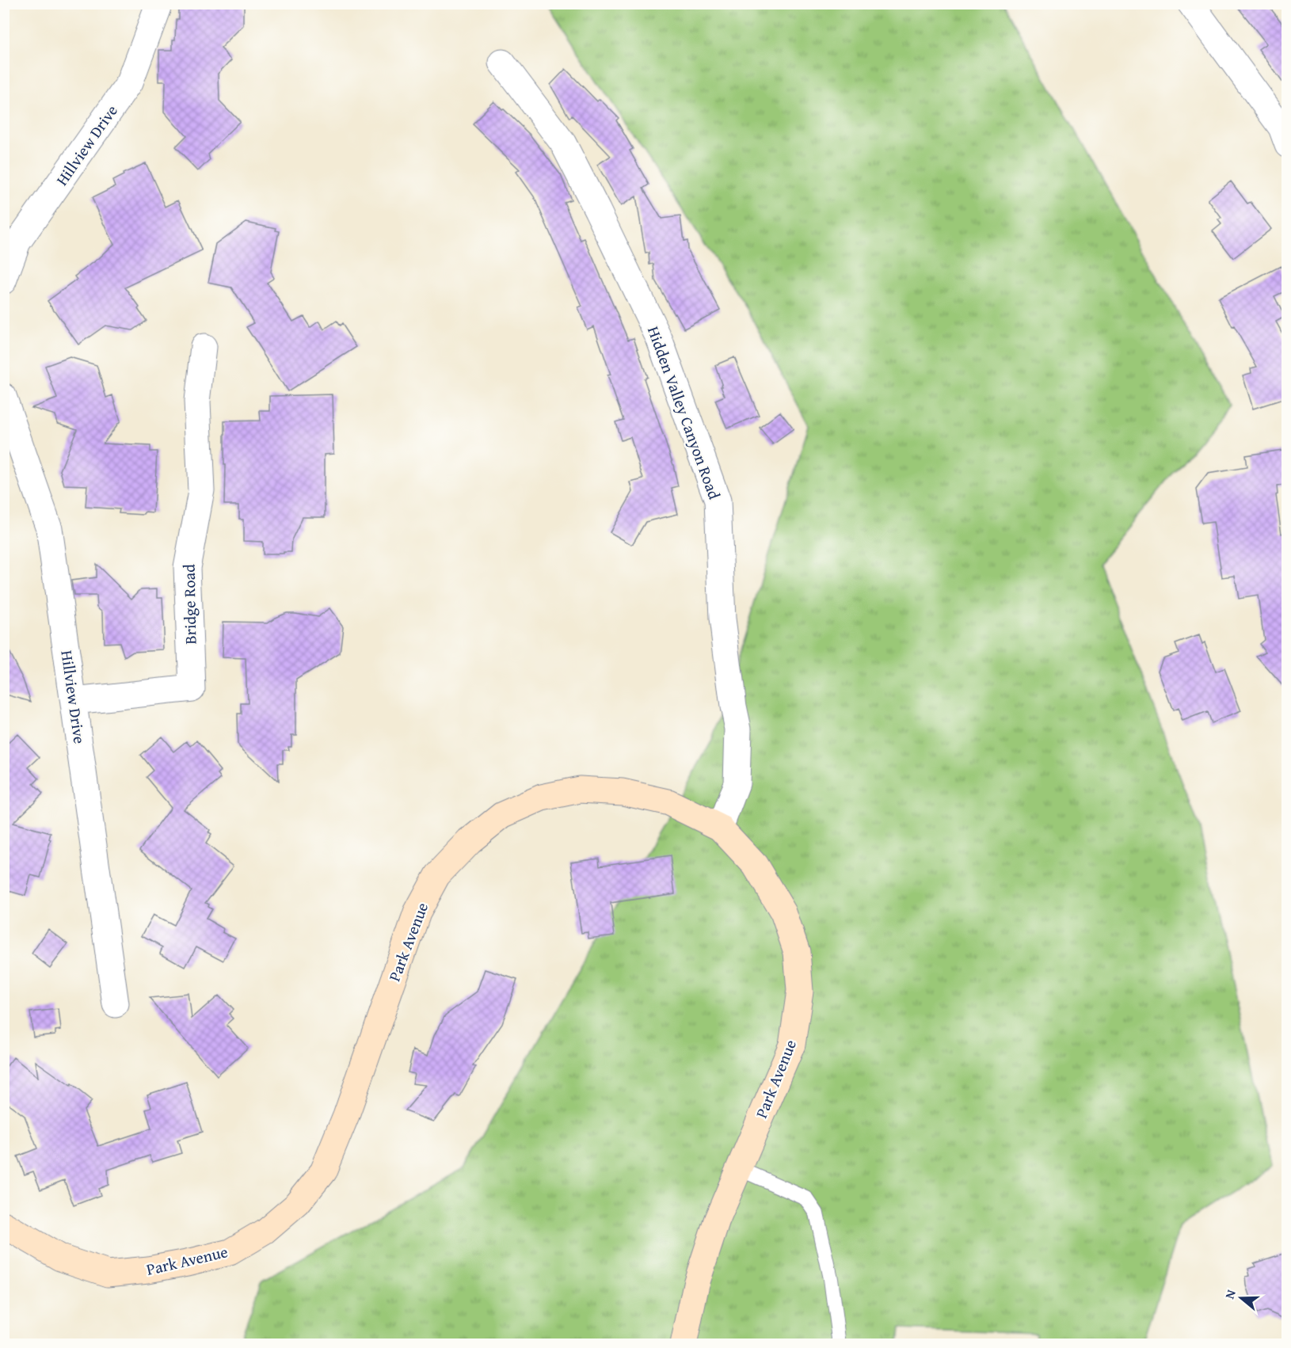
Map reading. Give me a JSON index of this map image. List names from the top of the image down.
{
  "streets": {
    "main road": ["Park Avenue"],
    "street": ["Hillview Drive", "Hidden Valley Canyon Road", "Bridge Road"]
  },
  "crossings": [
    ["Hillview Drive", "Bridge Road"],
    ["Hidden Valley Canyon Road", "Park Avenue"]
  ],
  "north": "left"
}
